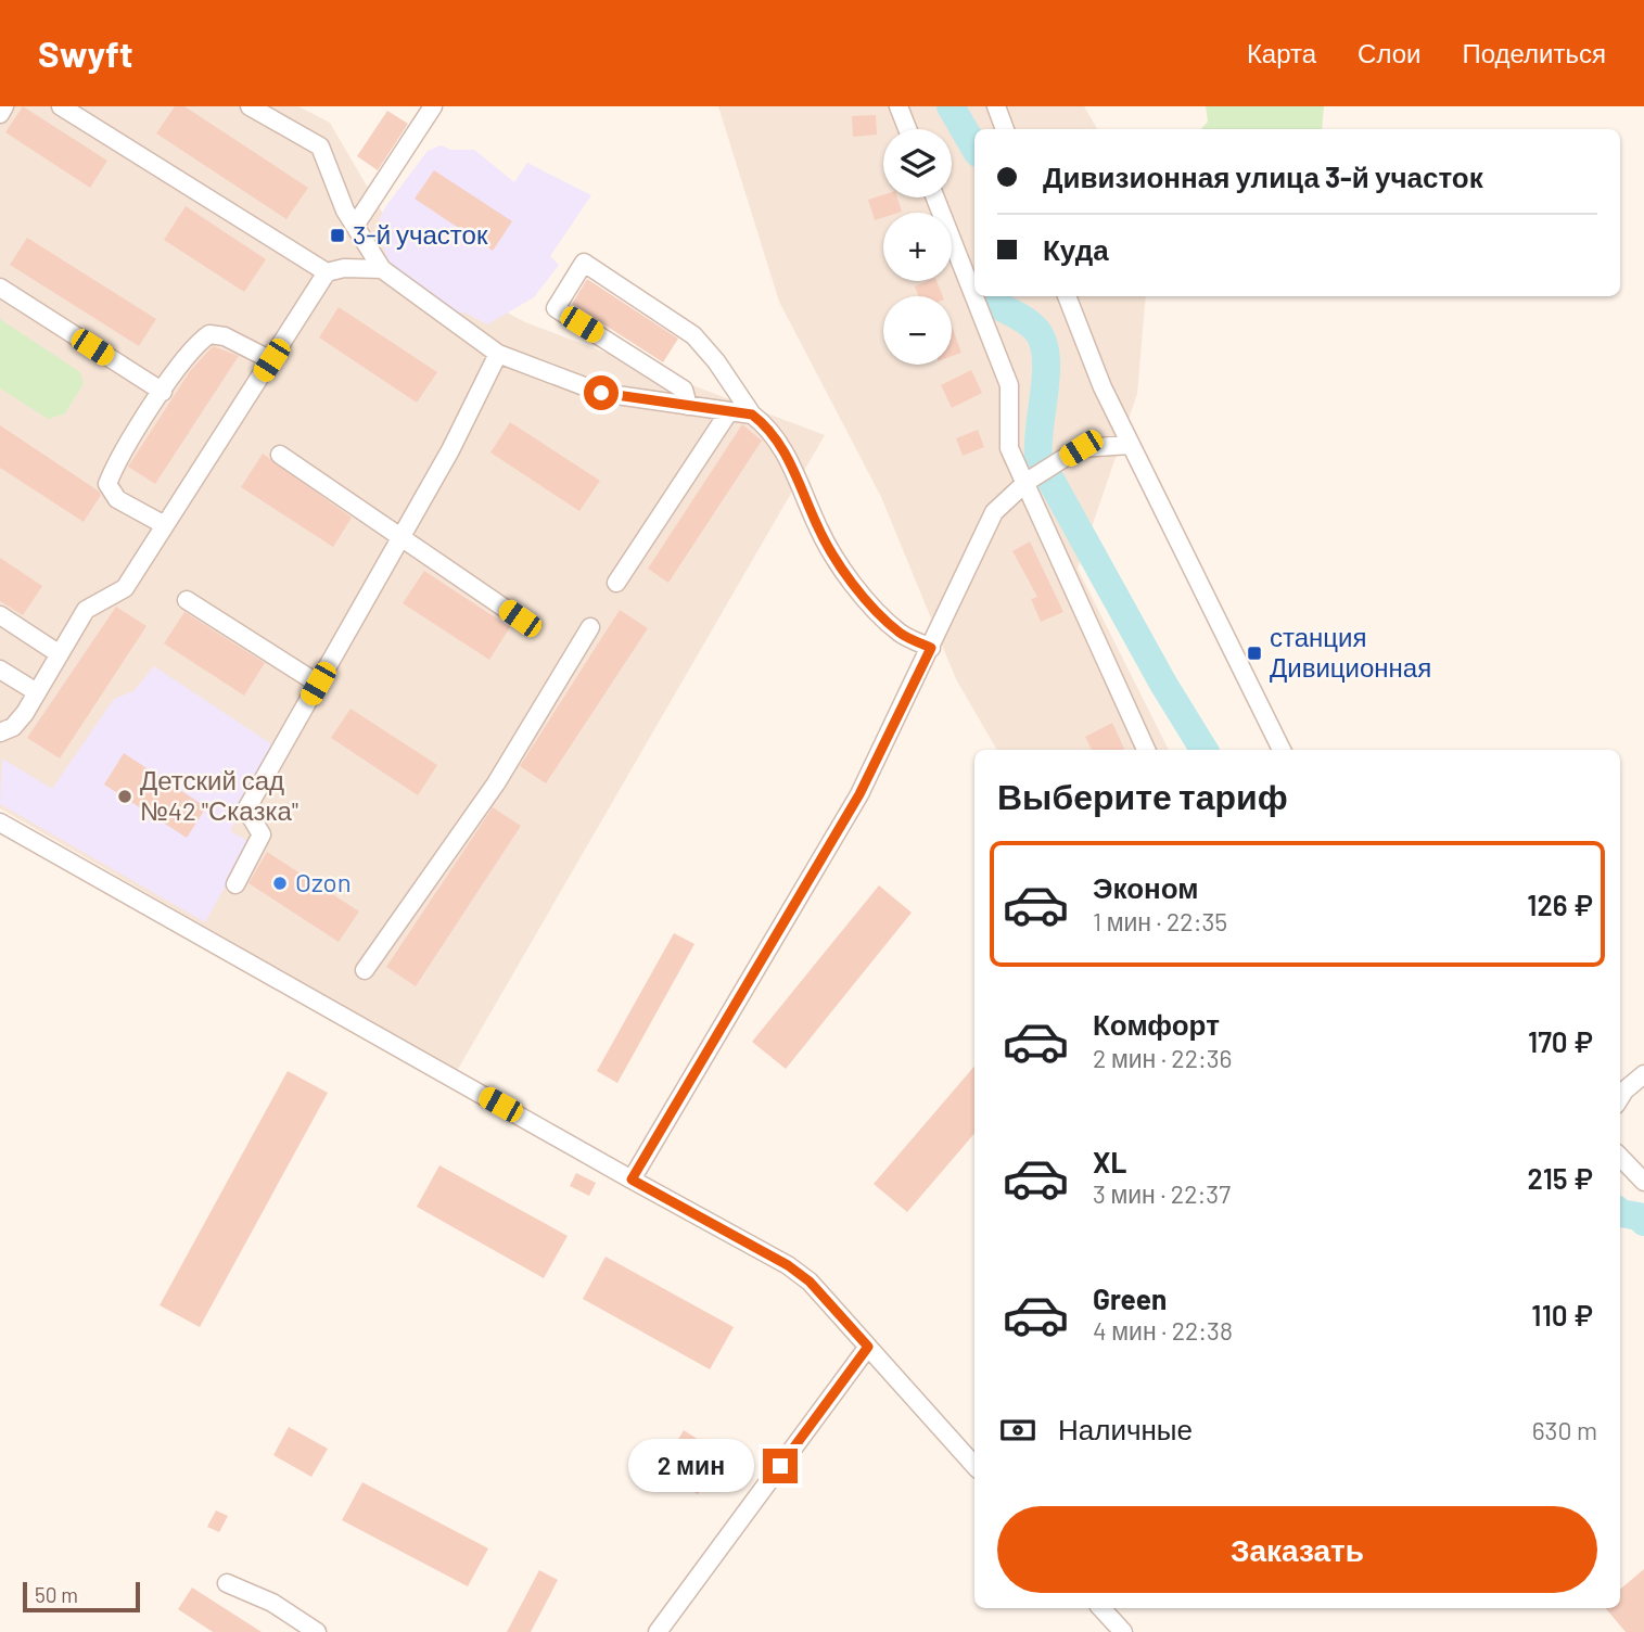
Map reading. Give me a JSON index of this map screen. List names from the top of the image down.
{
  "places": {
    "transit": ["3-й участок", "станция Дивиционная"],
    "other": ["Детский сад №42 \"Сказка\"", "Ozon"]
  },
  "scale_bar": "50 m",
  "page": {
    "header": "Swyft",
    "nav": ["Карта", "Слои", "Поделиться"],
    "map_buttons": ["+", "−"],
    "banner": ["Дивизионная улица 3-й участок", "Куда"],
    "heading": "Выберите тариф",
    "list": [
      {
        "name": "Эконом",
        "note": "1 мин · 22:35",
        "value": "126 ₽"
      },
      {
        "name": "Комфорт",
        "note": "2 мин · 22:36",
        "value": "170 ₽"
      },
      {
        "name": "XL",
        "note": "3 мин · 22:37",
        "value": "215 ₽"
      },
      {
        "name": "Green",
        "note": "4 мин · 22:38",
        "value": "110 ₽"
      }
    ],
    "pay": ["Наличные", "630 m"],
    "bubble": "2 мин",
    "buttons": "Заказать",
    "scale": "50 m"
  }
}
